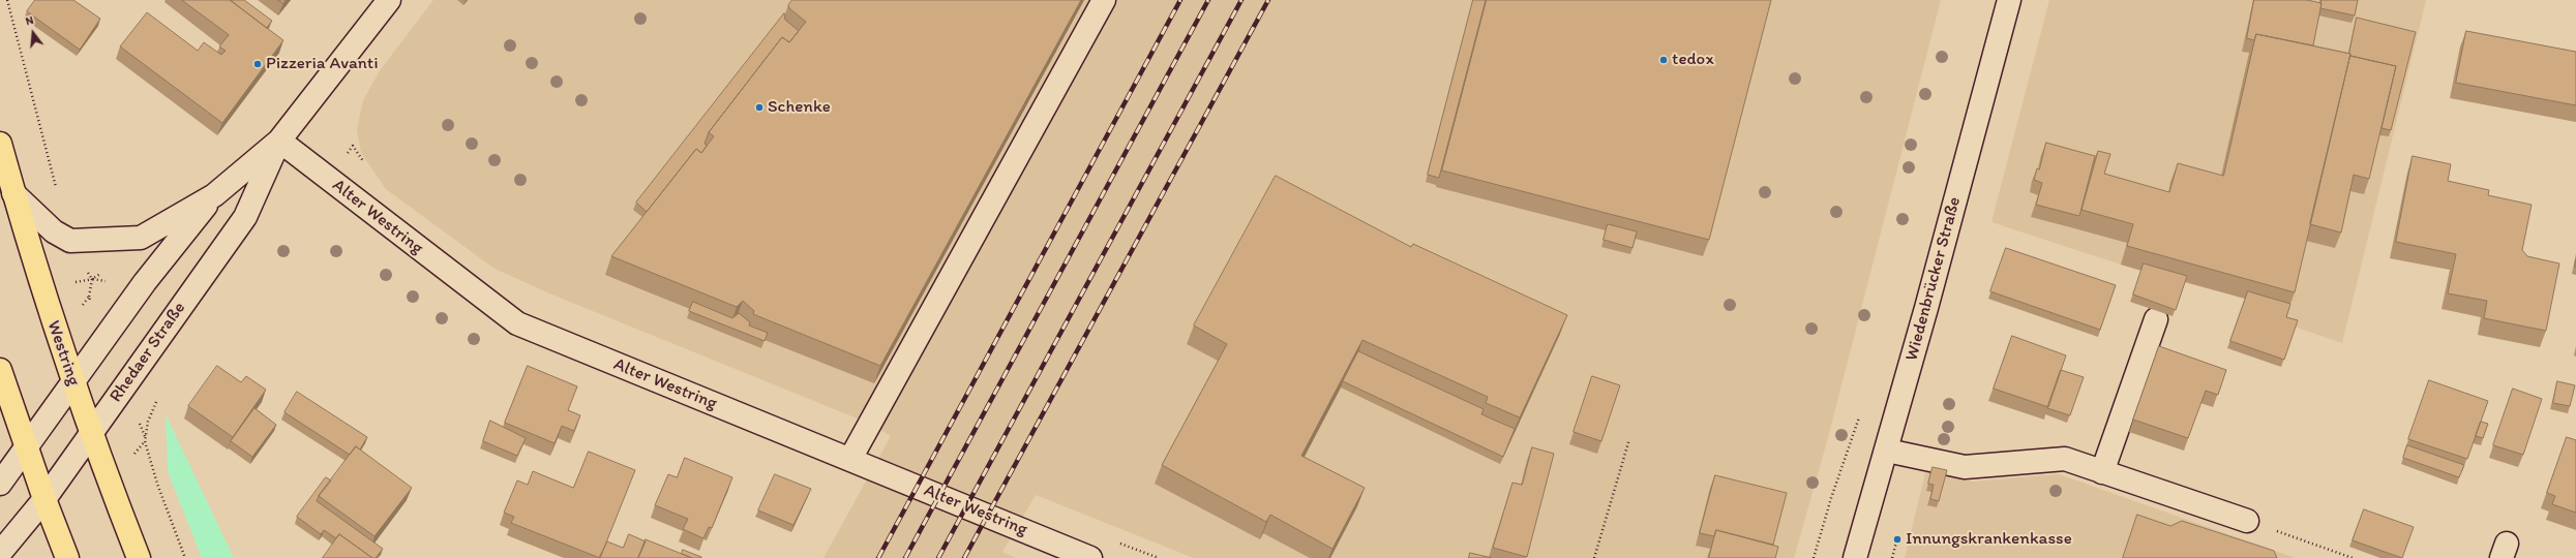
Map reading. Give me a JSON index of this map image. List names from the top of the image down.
{
  "streets": {
    "main road": ["Westring"],
    "street": ["Alter Westring", "Wiedenbrücker Straße", "Rhedaer Straße"]
  },
  "crossings": [
    ["Alter Westring", "Rhedaer Straße"],
    ["Rhedaer Straße", "Westring"]
  ],
  "places": [
    "tedox",
    "Pizzeria Avanti",
    "Schenke",
    "Innungskrankenkasse"
  ],
  "north": "top"
}
